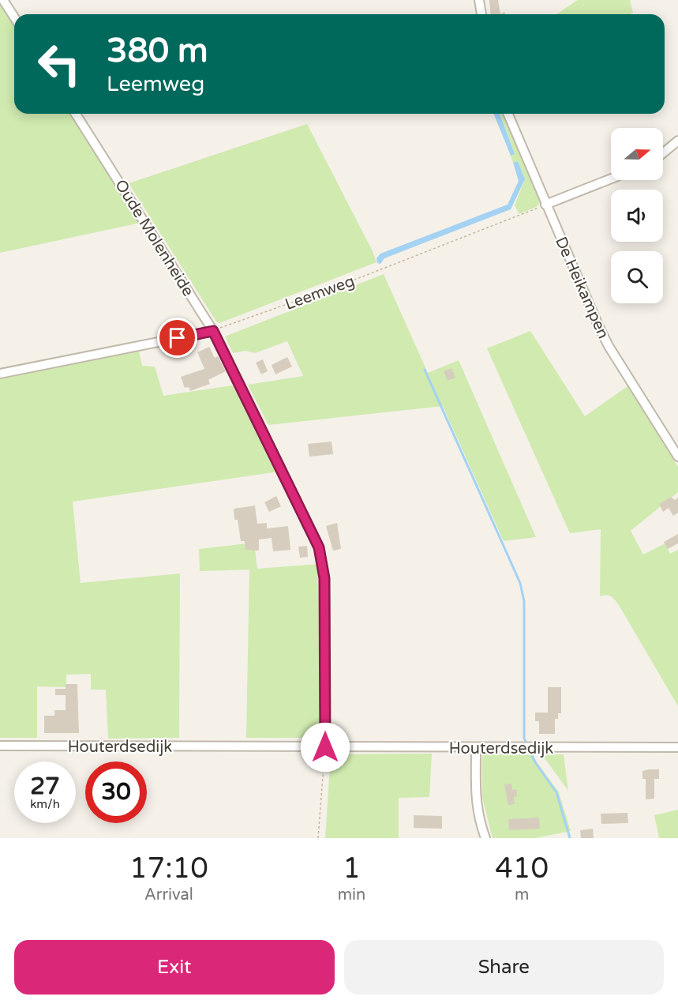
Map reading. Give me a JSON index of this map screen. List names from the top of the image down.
{
  "streets": {
    "street": ["Oude Molenheide", "De Heikampen", "Houterdsedijk"],
    "path": ["Leemweg"]
  },
  "crossings": [
    ["Oude Molenheide", "Leemweg"],
    ["Oude Molenheide", "Houterdsedijk"],
    ["De Heikampen", "Leemweg"]
  ],
  "north": "right",
  "page": {
    "turn": ["380 m", "Leemweg"],
    "speed": "27 km/h",
    "limit": "30",
    "eta": [
      "17:10",
      "Arrival",
      "1",
      "min",
      "410",
      "m"
    ],
    "buttons": ["Exit", "Share"]
  }
}
